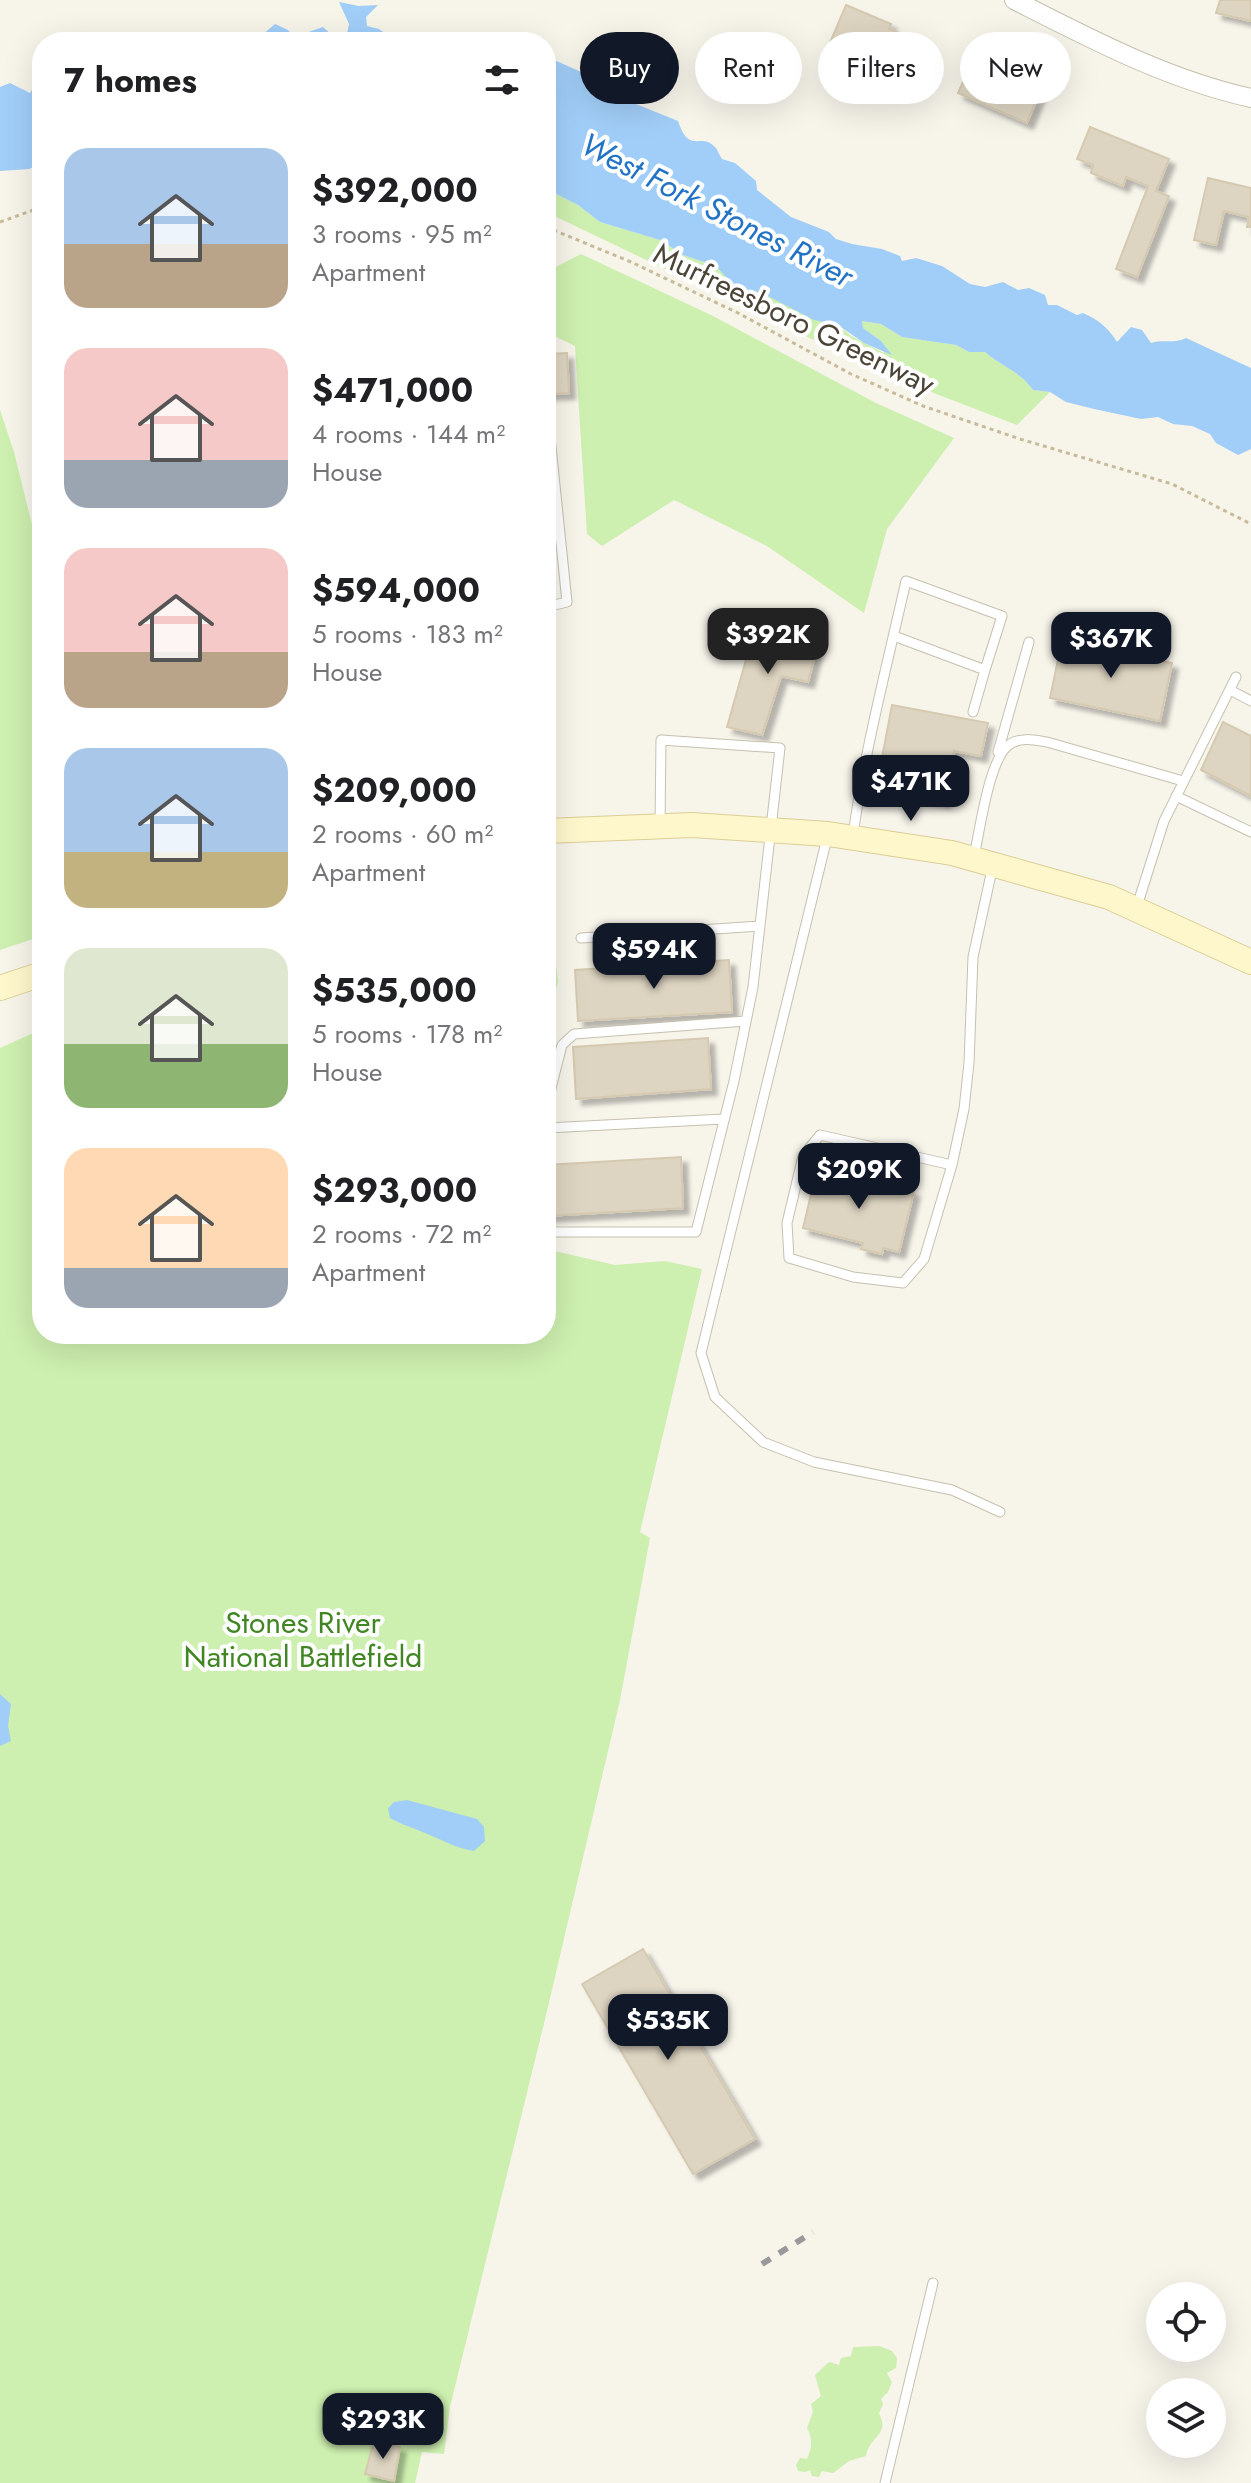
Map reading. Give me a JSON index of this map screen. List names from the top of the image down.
{
  "streets": {
    "path": ["Murfreesboro Greenway"]
  },
  "water": ["West Fork Stones River"],
  "parks": ["Stones River National Battlefield"],
  "page": {
    "chip": [
      "Buy",
      "Rent",
      "Filters",
      "New"
    ],
    "heading": "7 homes",
    "list": [
      {
        "name": "$392,000",
        "note": "3 rooms · 95 m² · Apartment"
      },
      {
        "name": "$471,000",
        "note": "4 rooms · 144 m² · House"
      },
      {
        "name": "$594,000",
        "note": "5 rooms · 183 m² · House"
      },
      {
        "name": "$209,000",
        "note": "2 rooms · 60 m² · Apartment"
      },
      {
        "name": "$535,000",
        "note": "5 rooms · 178 m² · House"
      },
      {
        "name": "$293,000",
        "note": "2 rooms · 72 m² · Apartment"
      }
    ],
    "price": [
      "$392K",
      "$367K",
      "$471K",
      "$594K",
      "$209K",
      "$535K",
      "$293K"
    ]
  }
}
